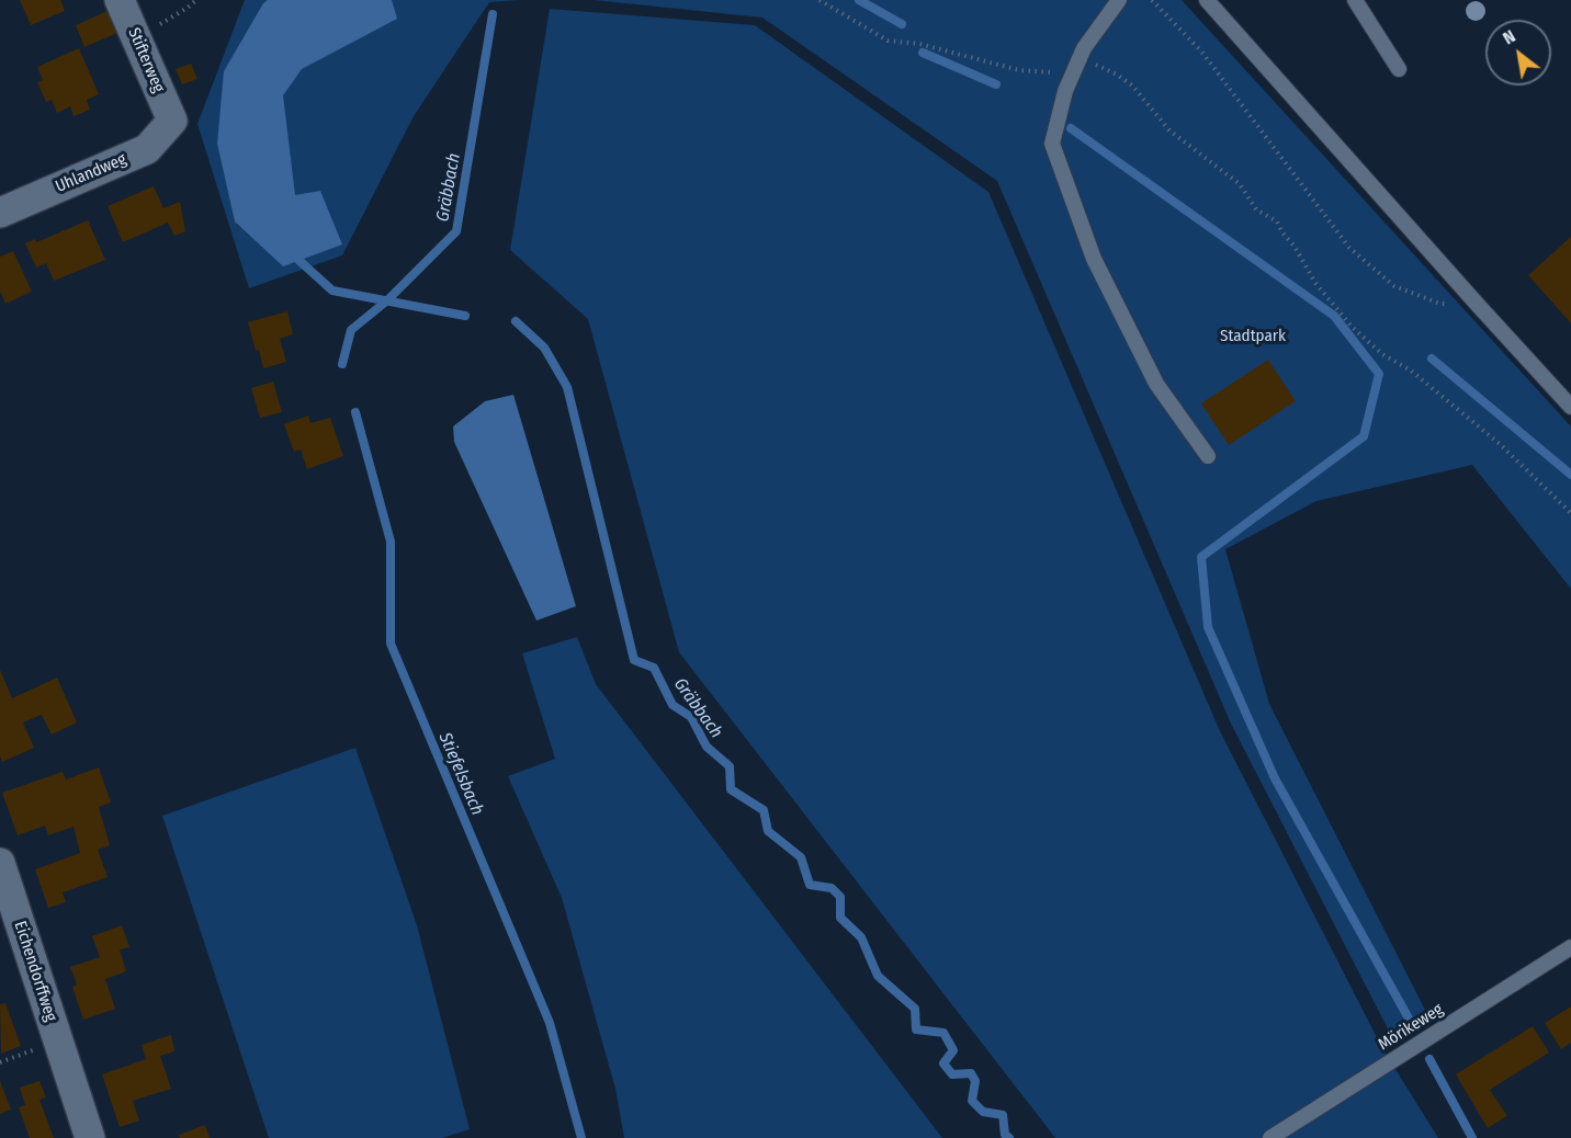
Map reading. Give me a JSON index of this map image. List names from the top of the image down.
{
  "streets": {
    "street": ["Stifterweg", "Uhlandweg", "Eichendorffweg"],
    "lane": ["Mörikeweg"]
  },
  "crossings": [
    ["Stifterweg", "Uhlandweg"]
  ],
  "water": ["Gräbbach", "Stiefelsbach"],
  "parks": ["Stadtpark"],
  "north": "top left"
}
